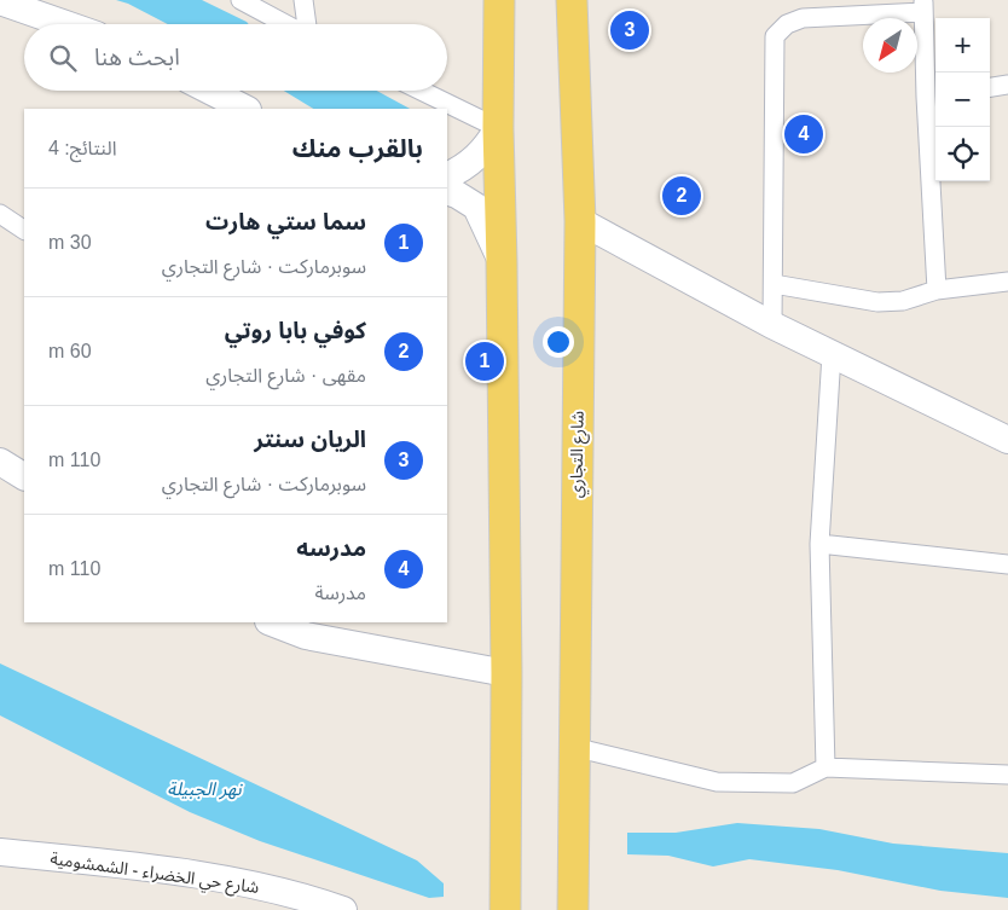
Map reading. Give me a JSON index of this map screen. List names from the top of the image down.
{
  "streets": {
    "main road": ["شارع التجاري"],
    "street": ["شارع حي الخضراء - الشمشومية"]
  },
  "water": ["نهر الجبيلة"],
  "north": "bottom left",
  "page": {
    "pins": [
      "3",
      "4",
      "2",
      "1"
    ],
    "map_buttons": ["+", "−"],
    "search": "ابحث هنا",
    "heading": ["بالقرب منك", "النتائج: 4"],
    "list": [
      {
        "mark": "1",
        "name": "سما ستي هارت",
        "note": "سوبرماركت · شارع التجاري",
        "value": "30 m"
      },
      {
        "mark": "2",
        "name": "كوفي بابا روتي",
        "note": "مقهى · شارع التجاري",
        "value": "60 m"
      },
      {
        "mark": "3",
        "name": "الريان سنتر",
        "note": "سوبرماركت · شارع التجاري",
        "value": "110 m"
      },
      {
        "mark": "4",
        "name": "مدرسه",
        "note": "مدرسة",
        "value": "110 m"
      }
    ]
  }
}
